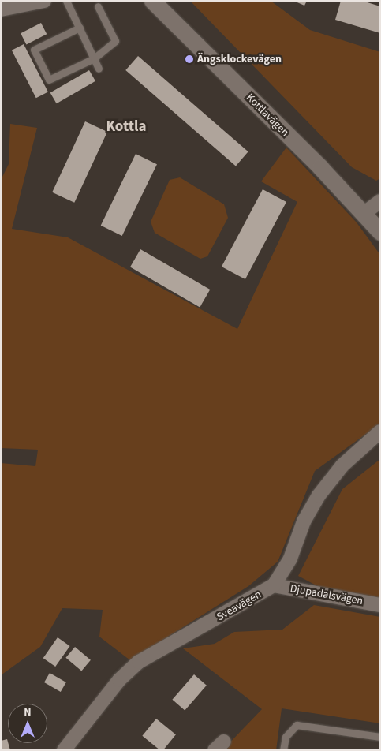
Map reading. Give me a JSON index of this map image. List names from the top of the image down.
{
  "streets": {
    "street": ["Kottlavägen", "Djupadalsvägen", "Sveavägen"]
  },
  "crossings": [
    ["Djupadalsvägen", "Sveavägen"]
  ],
  "districts": ["Kottla"],
  "places": ["Ängsklockevägen"],
  "north": "top"
}
